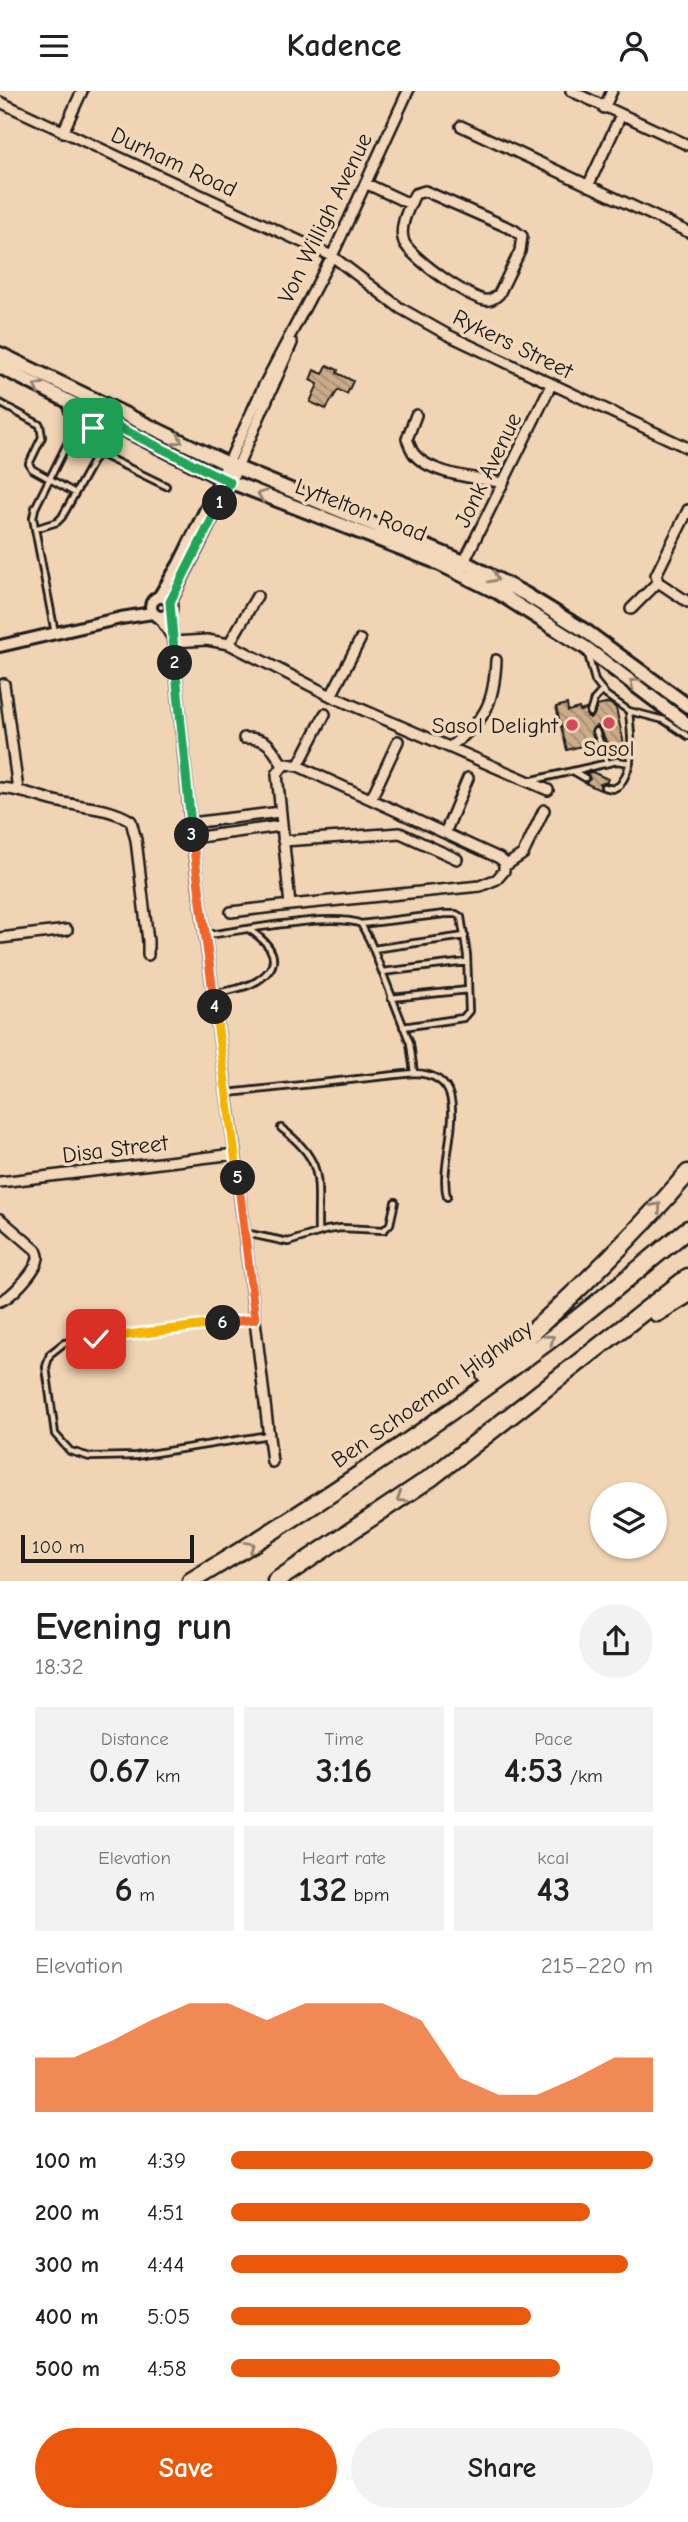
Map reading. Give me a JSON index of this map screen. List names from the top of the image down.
{
  "streets": {
    "highway": ["Ben Schoeman Highway"],
    "main road": ["Lyttelton Road"],
    "street": [
      "Durham Road",
      "Von Willigh Avenue",
      "Rykers Street",
      "Jonk Avenue",
      "Disa Street"
    ]
  },
  "crossings": [
    ["Durham Road", "Von Willigh Avenue"],
    ["Durham Road", "Rykers Street"],
    ["Von Willigh Avenue", "Rykers Street"],
    ["Von Willigh Avenue", "Lyttelton Road"],
    ["Rykers Street", "Jonk Avenue"],
    ["Jonk Avenue", "Lyttelton Road"]
  ],
  "places": ["Sasol", "Sasol Delight"],
  "scale_bar": "100 m",
  "page": {
    "header": "Kadence",
    "pins": [
      "1",
      "2",
      "3",
      "4",
      "5",
      "6"
    ],
    "scale": "100 m",
    "heading": ["Evening run", "18:32"],
    "stats": [
      ["Distance", "0.67 km"],
      ["Time", "3:16"],
      ["Pace", "4:53 /km"],
      ["Elevation", "6 m"],
      ["Heart rate", "132 bpm"],
      ["kcal", "43"]
    ],
    "chart": ["Elevation", "215–220 m"],
    "list": [
      {
        "name": "100 m",
        "note": "4:39"
      },
      {
        "name": "200 m",
        "note": "4:51"
      },
      {
        "name": "300 m",
        "note": "4:44"
      },
      {
        "name": "400 m",
        "note": "5:05"
      },
      {
        "name": "500 m",
        "note": "4:58"
      }
    ],
    "buttons": ["Save", "Share"]
  }
}
